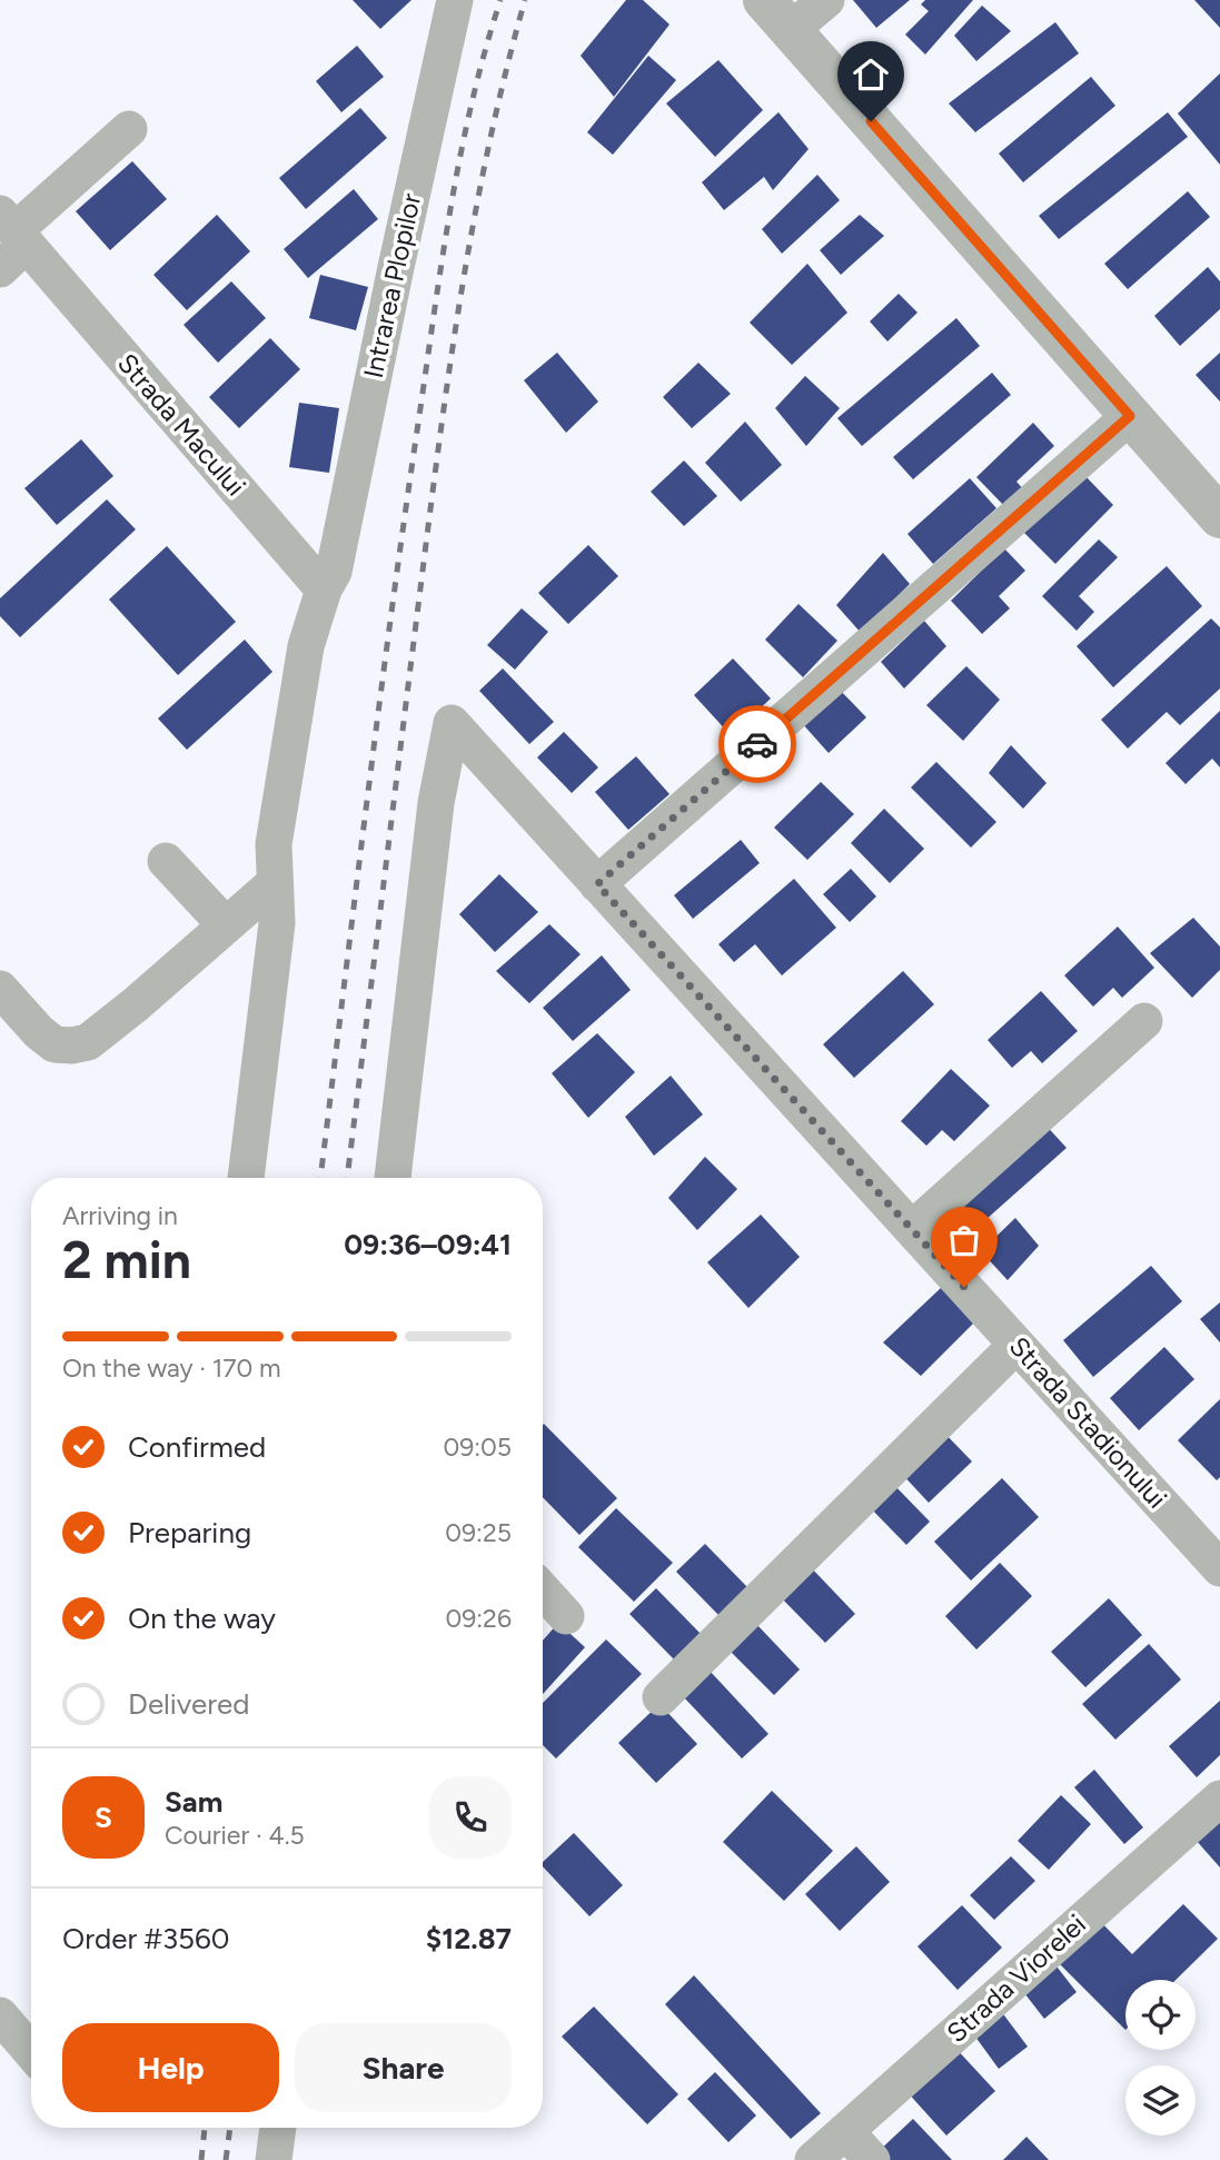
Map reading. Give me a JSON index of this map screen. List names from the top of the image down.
{
  "streets": {
    "street": [
      "Intrarea Plopilor",
      "Strada Macului",
      "Strada Stadionului",
      "Strada Viorelei"
    ]
  },
  "crossings": [
    ["Intrarea Plopilor", "Strada Macului"]
  ],
  "page": {
    "heading": ["2 min", "Arriving in", "09:36–09:41"],
    "panel": [
      "Sam",
      "Courier · 4.5",
      "Order #3560",
      "$12.87"
    ],
    "bar": "On the way · 170 m",
    "list": [
      ["Confirmed", "09:05"],
      ["Preparing", "09:25"],
      ["On the way", "09:26"],
      "Delivered"
    ],
    "round": "S",
    "buttons": ["Help", "Share"]
  }
}
